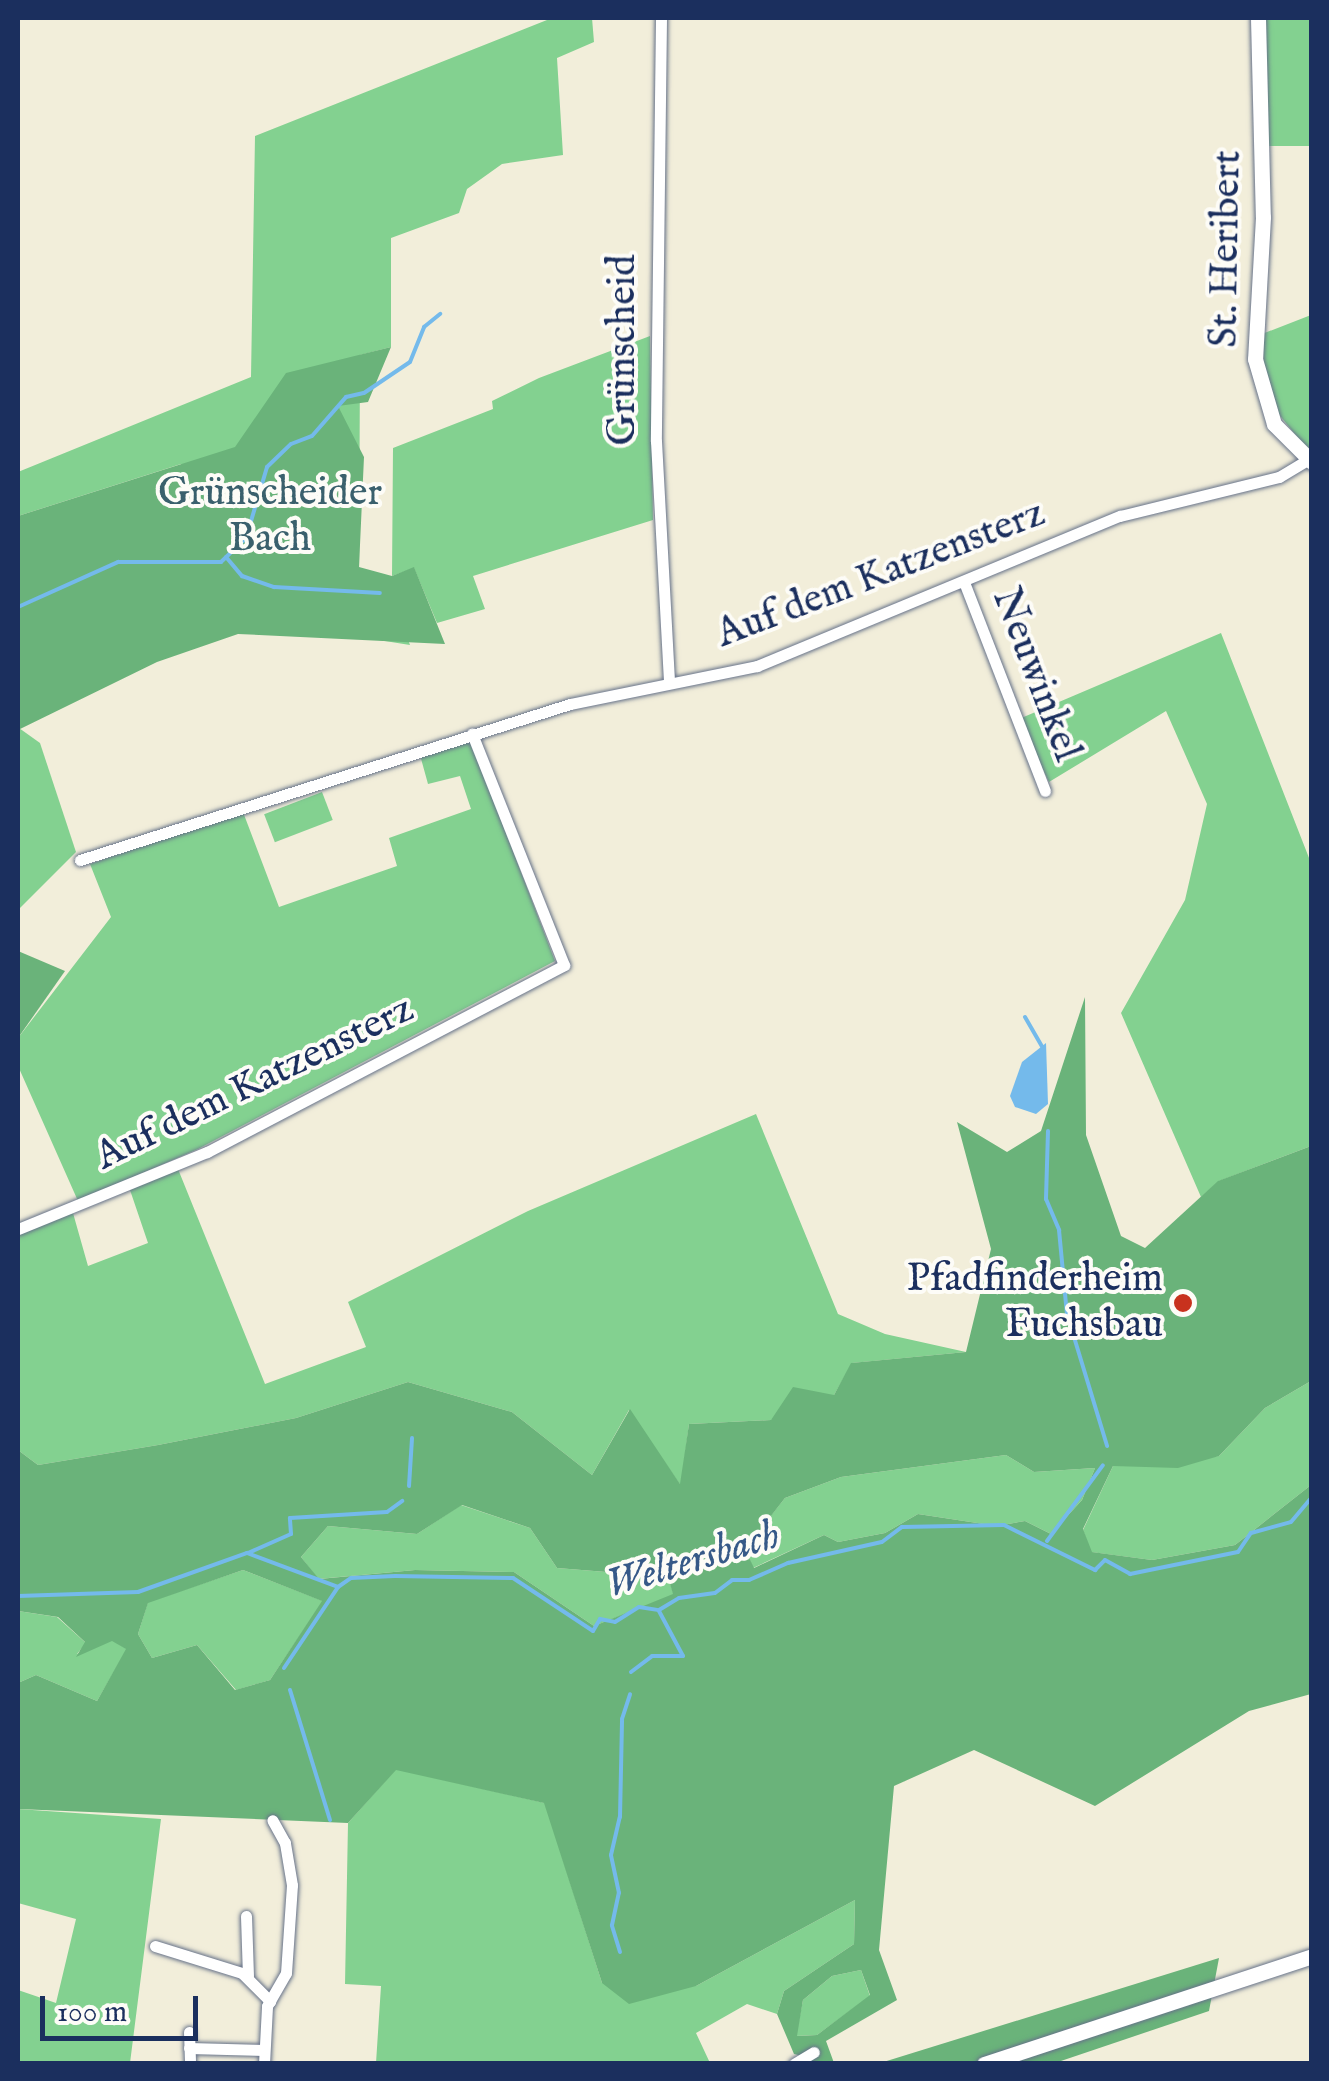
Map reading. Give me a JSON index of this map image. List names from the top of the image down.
{
  "streets": {
    "street": [
      "St. Heribert",
      "Grünscheid",
      "Auf dem Katzensterz",
      "Neuwinkel"
    ]
  },
  "crossings": [
    ["St. Heribert", "Auf dem Katzensterz"],
    ["Grünscheid", "Auf dem Katzensterz"],
    ["Auf dem Katzensterz", "Neuwinkel"]
  ],
  "water": ["Weltersbach"],
  "parks": ["Grünscheider Bach"],
  "places": ["Pfadfinderheim Fuchsbau"],
  "scale_bar": "100 m"
}
